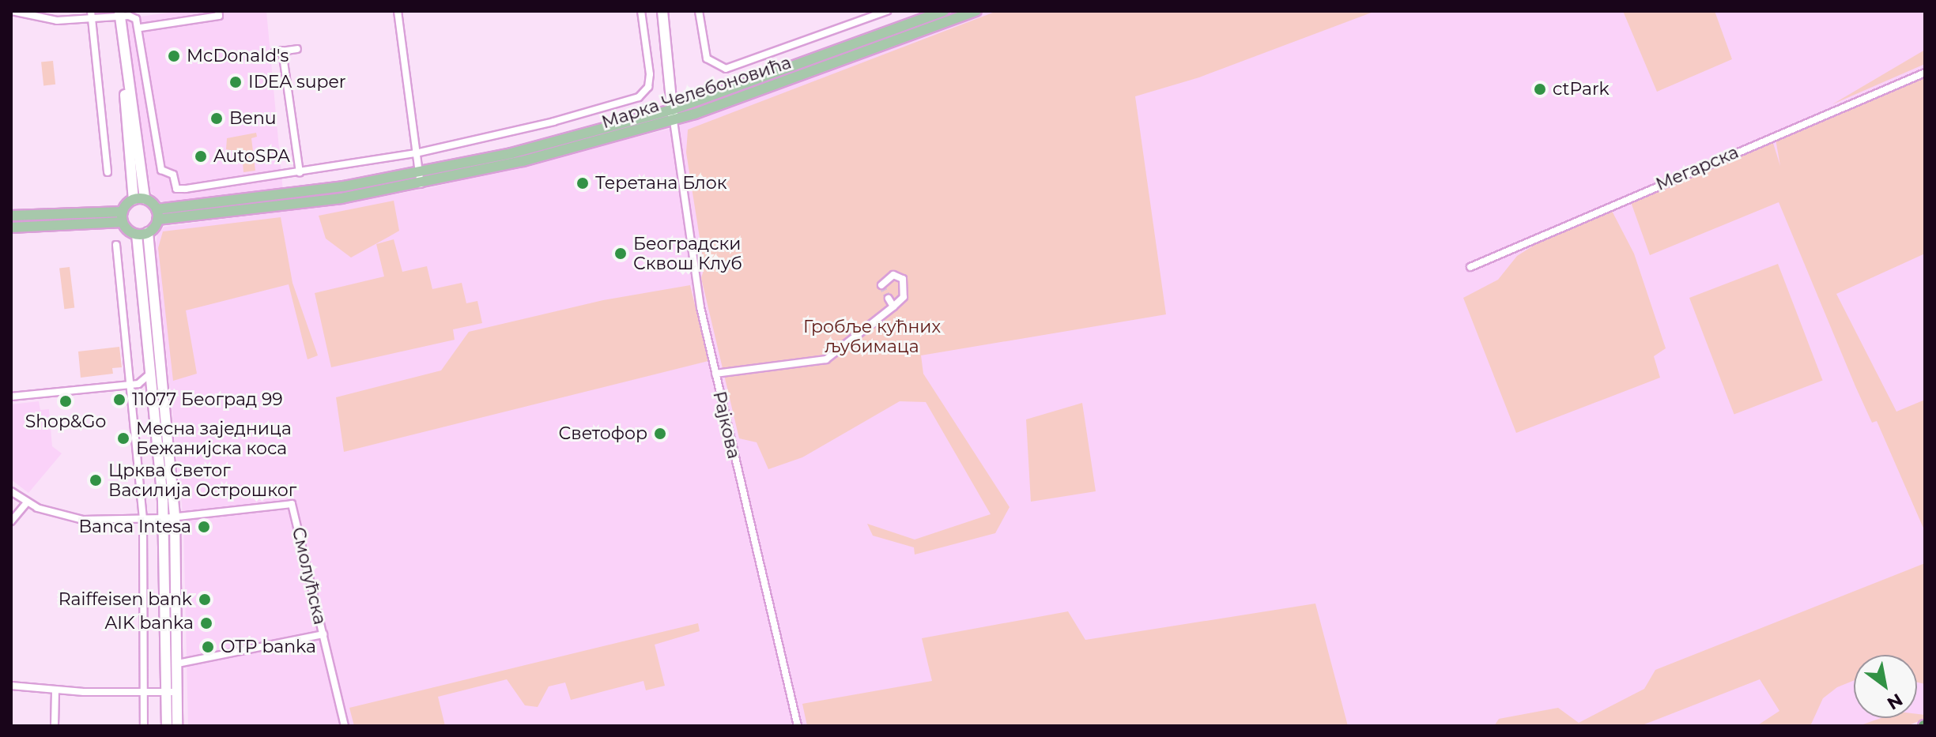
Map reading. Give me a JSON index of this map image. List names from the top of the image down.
{
  "streets": {
    "main road": ["Марка Челебоновића"],
    "street": ["Мегарска", "Рајкова", "Смолућска"]
  },
  "crossings": [
    ["Марка Челебоновића", "Рајкова"]
  ],
  "parks": ["Гробље кућних љубимаца"],
  "places": [
    "McDonald's",
    "IDEA super",
    "ctPark",
    "Benu",
    "AutoSPA",
    "Теретана Блок",
    "Београдски Сквош Клуб",
    "11077 Београд 99",
    "Shop&Go",
    "Светофор",
    "Месна заједница Бежанијска коса",
    "Црква Светог Василија Острошког",
    "Banca Intesa",
    "Raiffeisen bank",
    "AIK banka",
    "OTP banka"
  ],
  "north": "bottom right"
}
